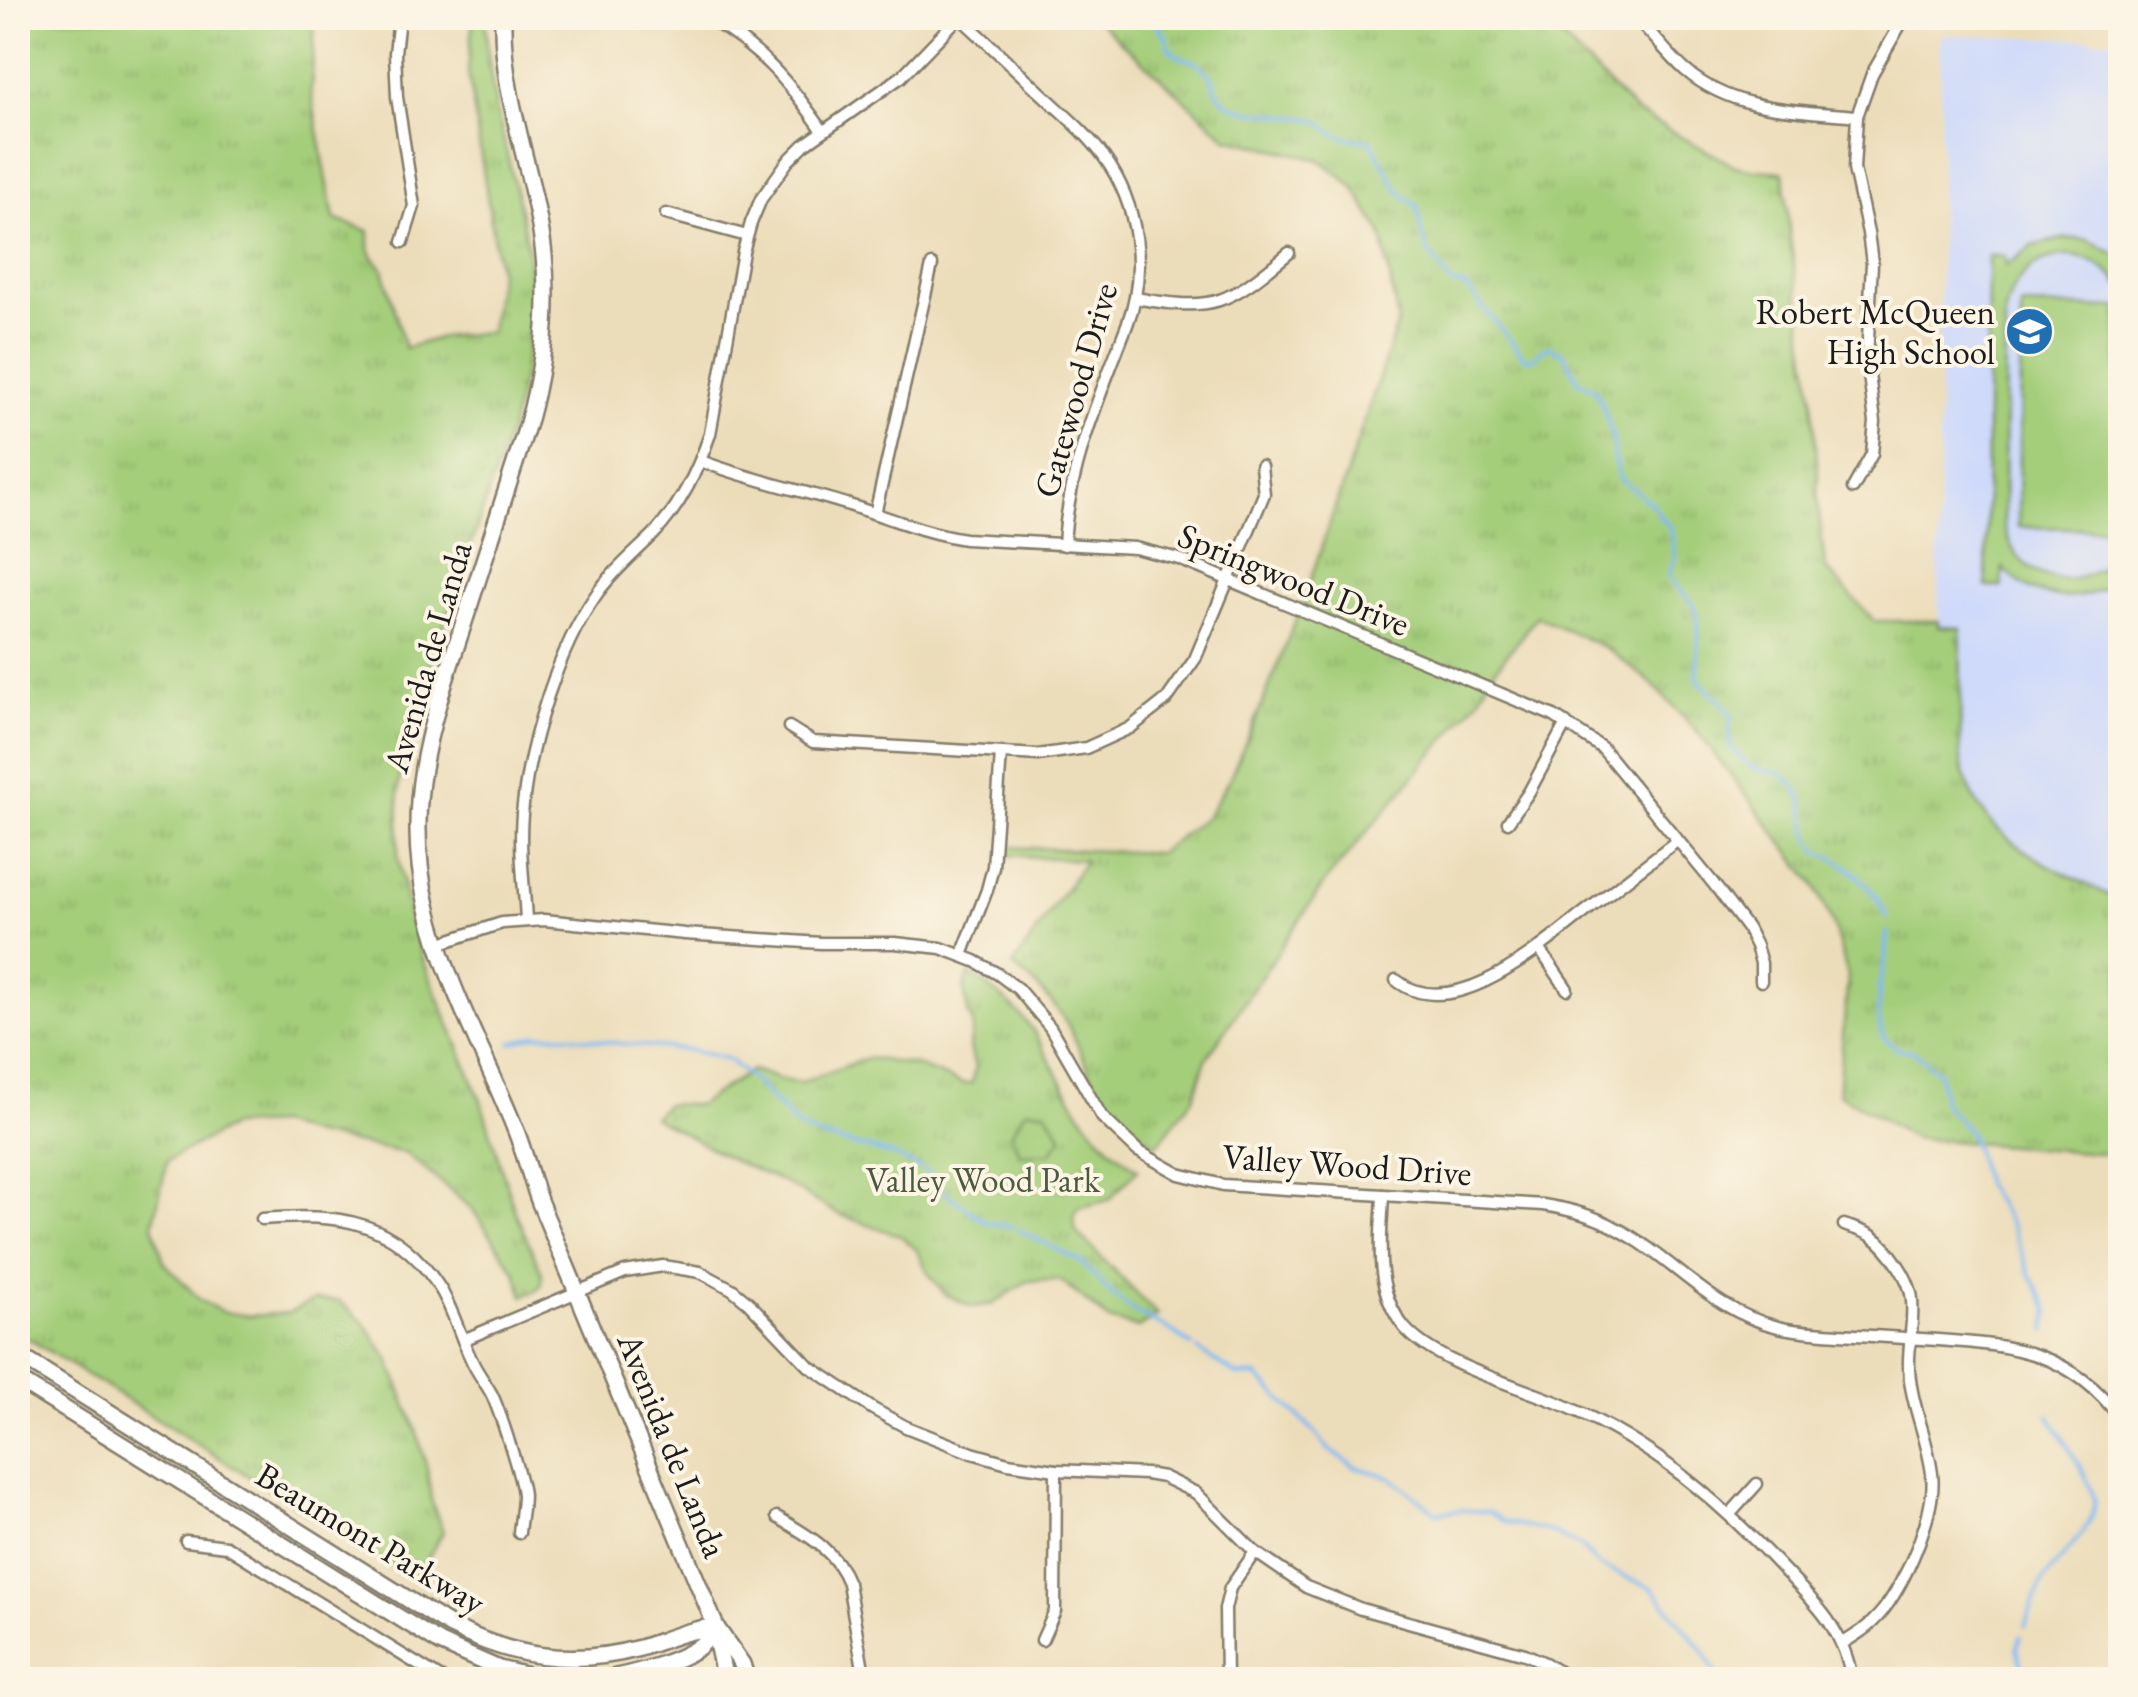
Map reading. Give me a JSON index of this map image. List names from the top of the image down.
{
  "streets": {
    "street": [
      "Gatewood Drive",
      "Springwood Drive",
      "Avenida de Landa",
      "Valley Wood Drive",
      "Beaumont Parkway"
    ]
  },
  "crossings": [
    ["Gatewood Drive", "Springwood Drive"],
    ["Avenida de Landa", "Valley Wood Drive"],
    ["Avenida de Landa", "Beaumont Parkway"]
  ],
  "parks": ["Valley Wood Park"],
  "places": {
    "school or university": ["Robert McQueen High School"]
  }
}
